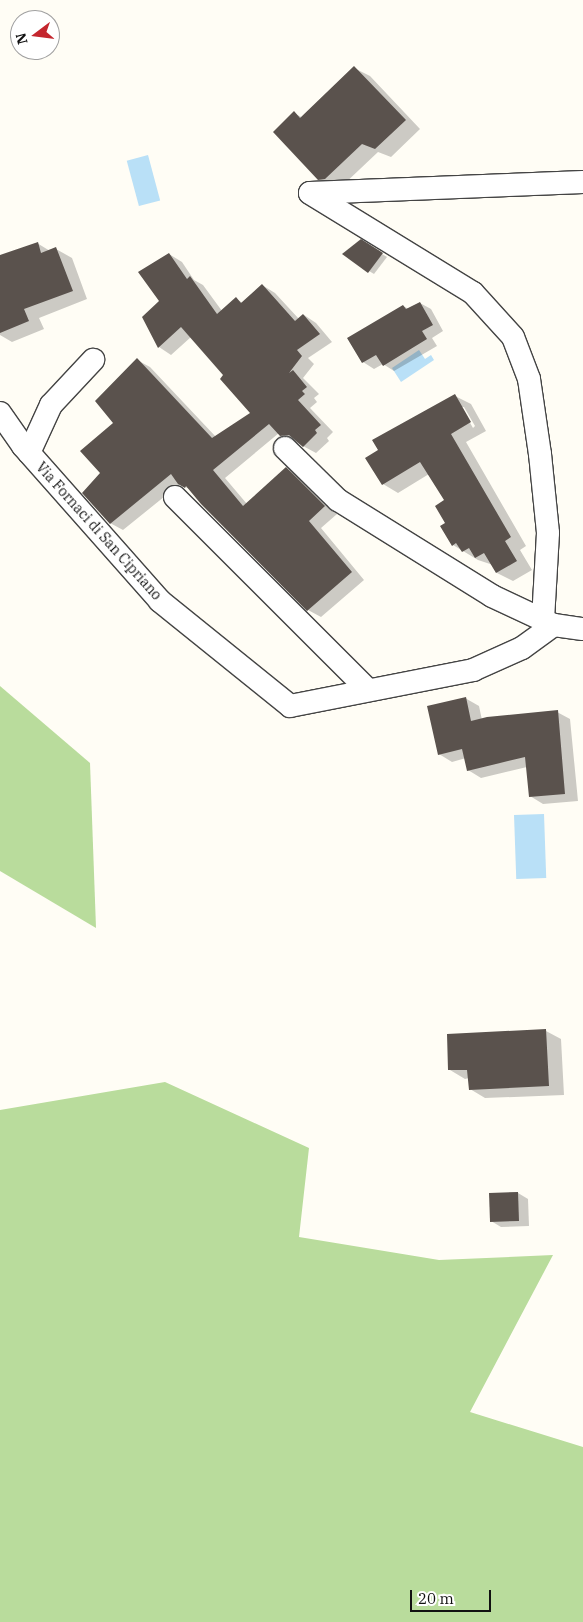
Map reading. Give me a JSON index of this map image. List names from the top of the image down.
{
  "streets": {
    "street": ["Via Fornaci di San Cipriano"]
  },
  "scale_bar": "20 m",
  "north": "left"
}
